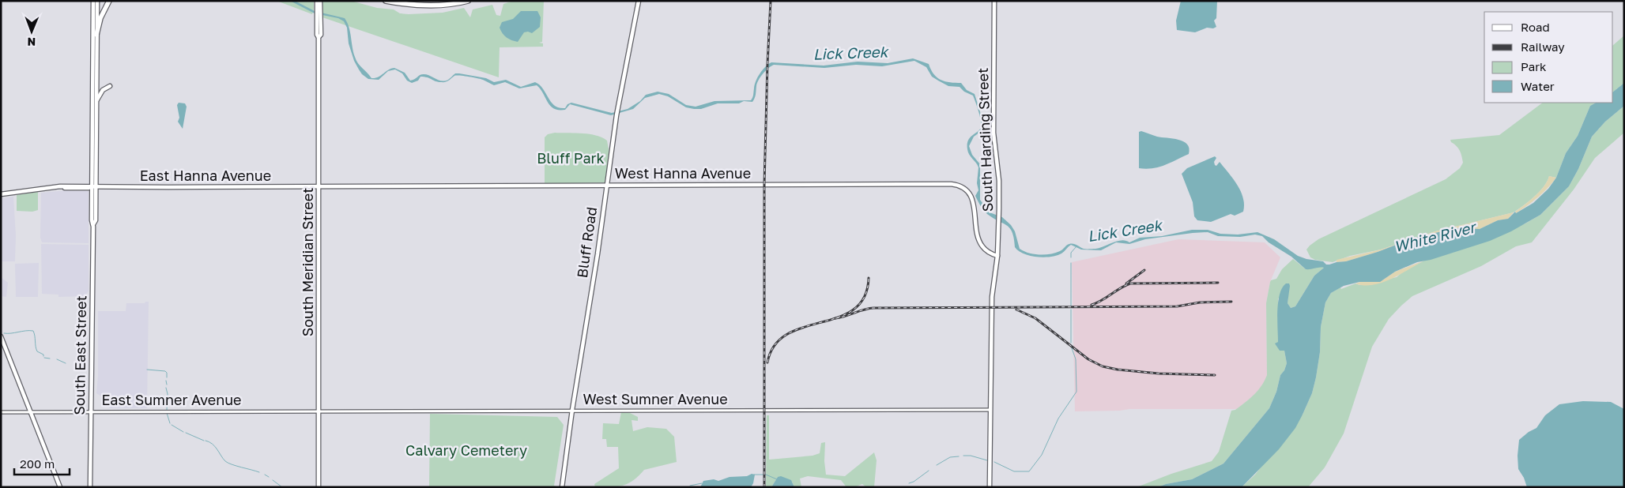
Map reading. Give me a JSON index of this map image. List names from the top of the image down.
{
  "streets": {
    "main road": [
      "South Harding Street",
      "West Hanna Avenue",
      "East Hanna Avenue",
      "Bluff Road",
      "South Meridian Street",
      "South East Street"
    ],
    "street": ["West Sumner Avenue", "East Sumner Avenue"]
  },
  "crossings": [
    ["South Harding Street", "West Hanna Avenue"],
    ["South Harding Street", "West Sumner Avenue"],
    ["West Hanna Avenue", "East Hanna Avenue"],
    ["West Hanna Avenue", "Bluff Road"],
    ["West Hanna Avenue", "South Meridian Street"],
    ["East Hanna Avenue", "South Meridian Street"],
    ["East Hanna Avenue", "South East Street"],
    ["Bluff Road", "West Sumner Avenue"],
    ["South Meridian Street", "West Sumner Avenue"],
    ["South Meridian Street", "East Sumner Avenue"],
    ["South East Street", "East Sumner Avenue"],
    ["West Sumner Avenue", "East Sumner Avenue"]
  ],
  "water": ["Lick Creek", "White River"],
  "parks": ["Bluff Park", "Calvary Cemetery"],
  "legend": [
    "Road",
    "Railway",
    "Park",
    "Water"
  ],
  "scale_bar": "200 m",
  "north": "bottom"
}
